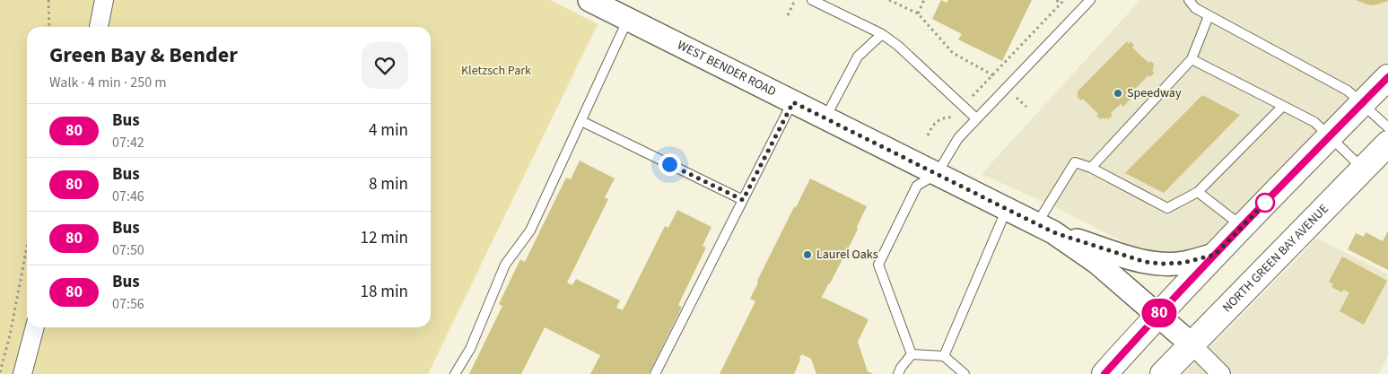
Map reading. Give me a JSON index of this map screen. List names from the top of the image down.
{
  "streets": {
    "main road": ["NORTH GREEN BAY AVENUE"],
    "street": ["WEST BENDER ROAD"]
  },
  "crossings": [
    ["WEST BENDER ROAD", "NORTH GREEN BAY AVENUE"]
  ],
  "parks": ["Kletzsch Park"],
  "places": ["Speedway", "Laurel Oaks"],
  "lines": ["bus line 80"],
  "page": {
    "on_map": "80",
    "heading": ["Green Bay & Bender", "Walk · 4 min · 250 m"],
    "list": [
      {
        "mark": "80",
        "name": "Bus",
        "note": "07:42",
        "value": "4 min"
      },
      {
        "mark": "80",
        "name": "Bus",
        "note": "07:46",
        "value": "8 min"
      },
      {
        "mark": "80",
        "name": "Bus",
        "note": "07:50",
        "value": "12 min"
      },
      {
        "mark": "80",
        "name": "Bus",
        "note": "07:56",
        "value": "18 min"
      }
    ]
  }
}
